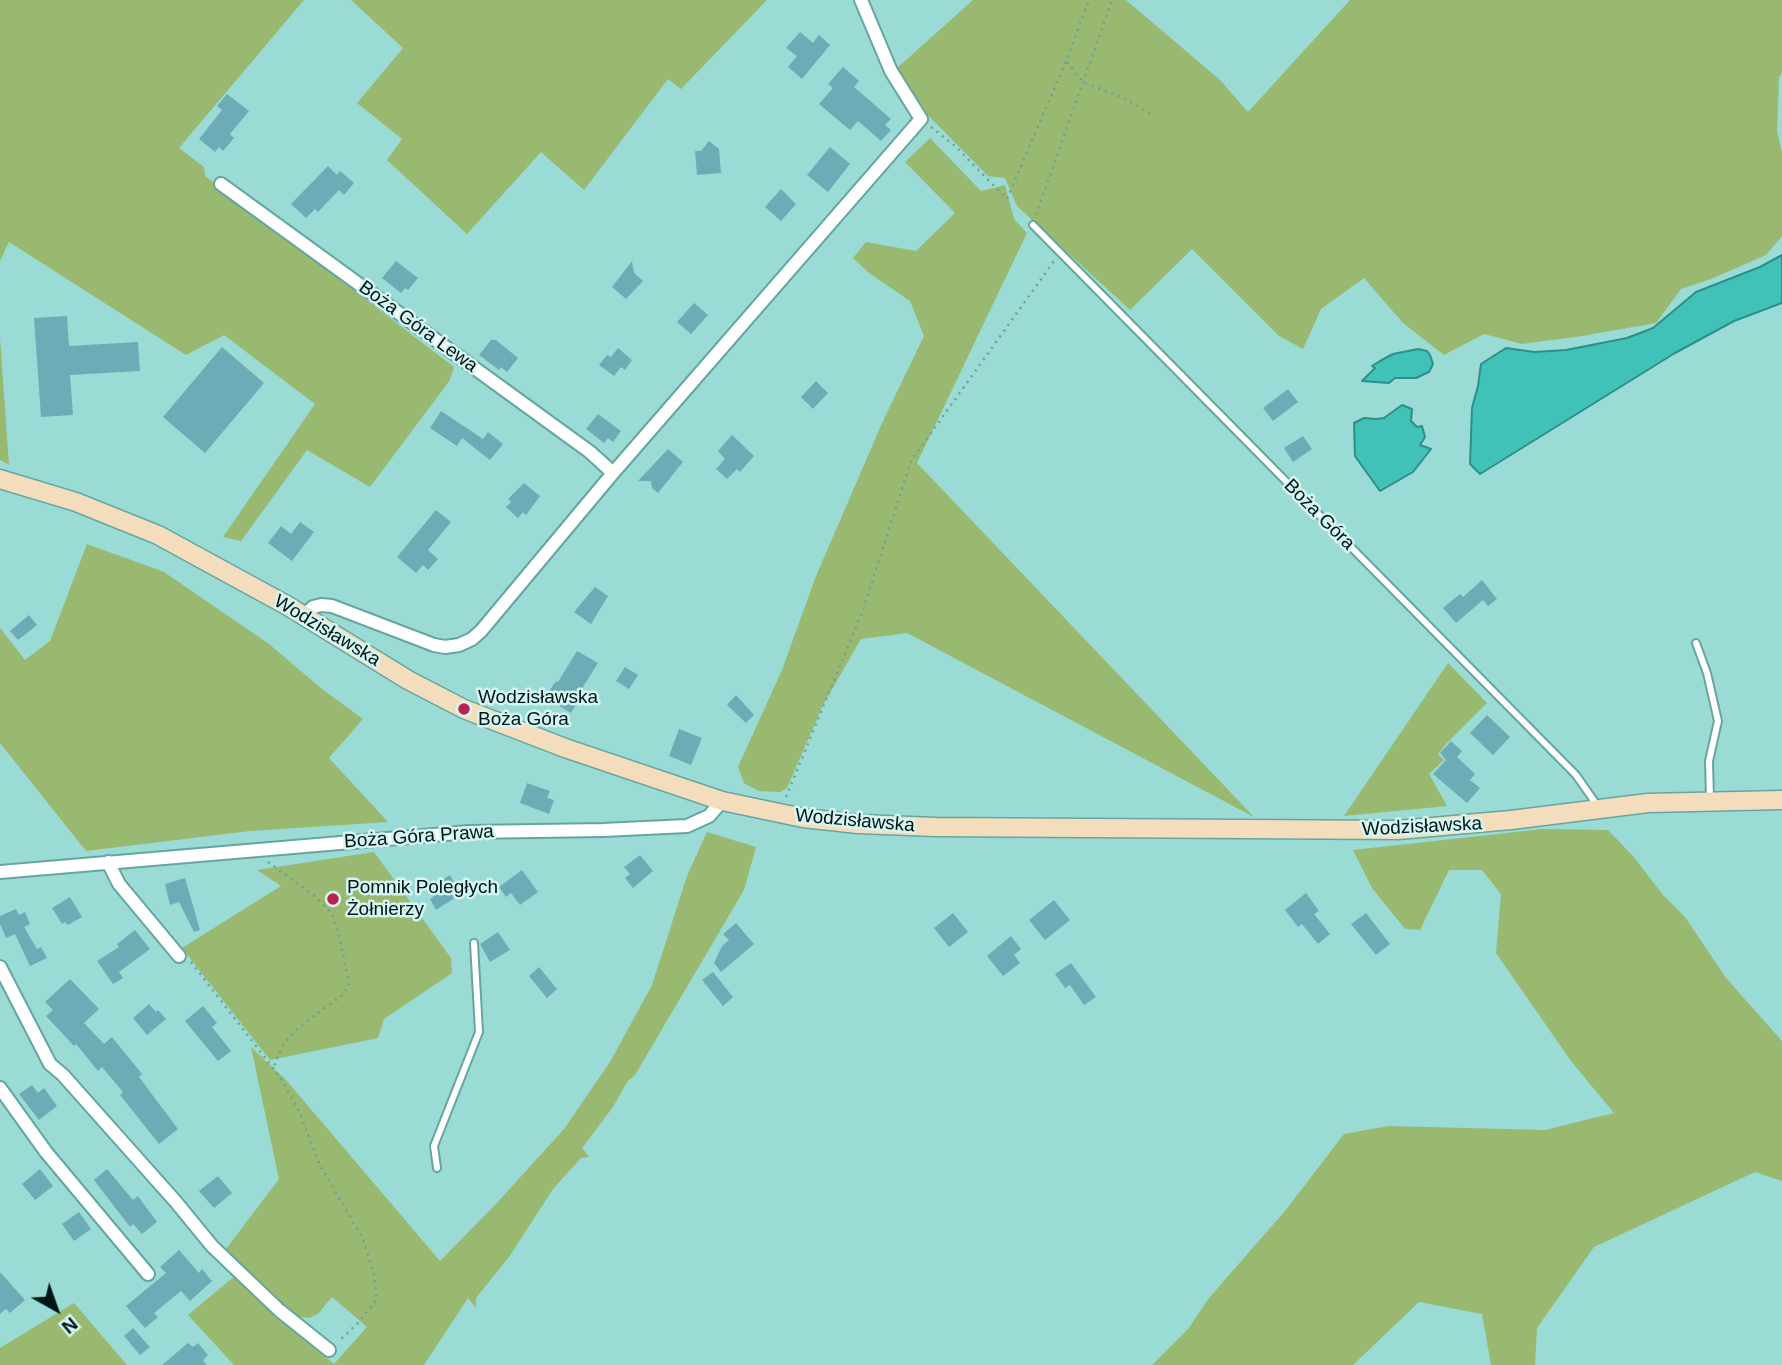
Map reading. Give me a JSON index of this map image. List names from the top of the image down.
{
  "streets": {
    "main road": ["Wodzisławska"],
    "street": ["Boża Góra Lewa", "Boża Góra Prawa"],
    "lane": ["Boża Góra"]
  },
  "crossings": [
    ["Boża Góra", "Wodzisławska"],
    ["Wodzisławska", "Boża Góra Prawa"]
  ],
  "places": ["Wodzisławska Boża Góra", "Pomnik Poległych Żołnierzy"],
  "north": "bottom right"
}
